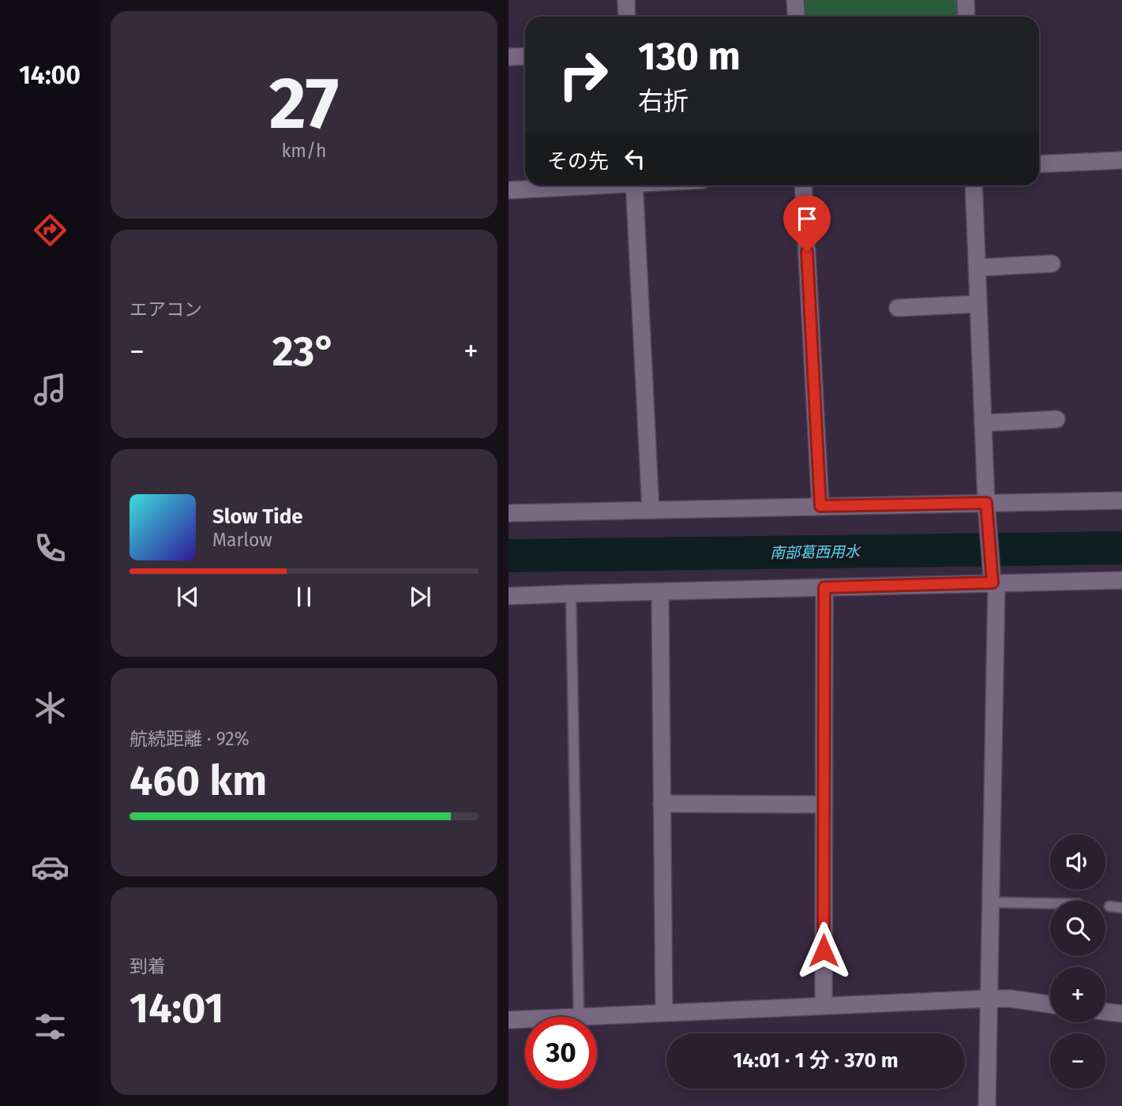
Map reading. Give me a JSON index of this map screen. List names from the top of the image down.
{
  "water": ["南部葛西用水"],
  "page": {
    "tabs": "14:00",
    "tile": [
      ["27", "km/h"],
      "エアコン",
      ["航続距離 · 92%", "460 km"],
      ["到着", "14:01"]
    ],
    "turn": ["130 m", "右折"],
    "then": "その先",
    "heat": ["−", "23°", "+"],
    "song": ["Slow Tide", "Marlow"],
    "map_buttons": ["+", "−"],
    "limit": "30",
    "trip": "14:01 · 1 分 · 370 m"
  }
}
